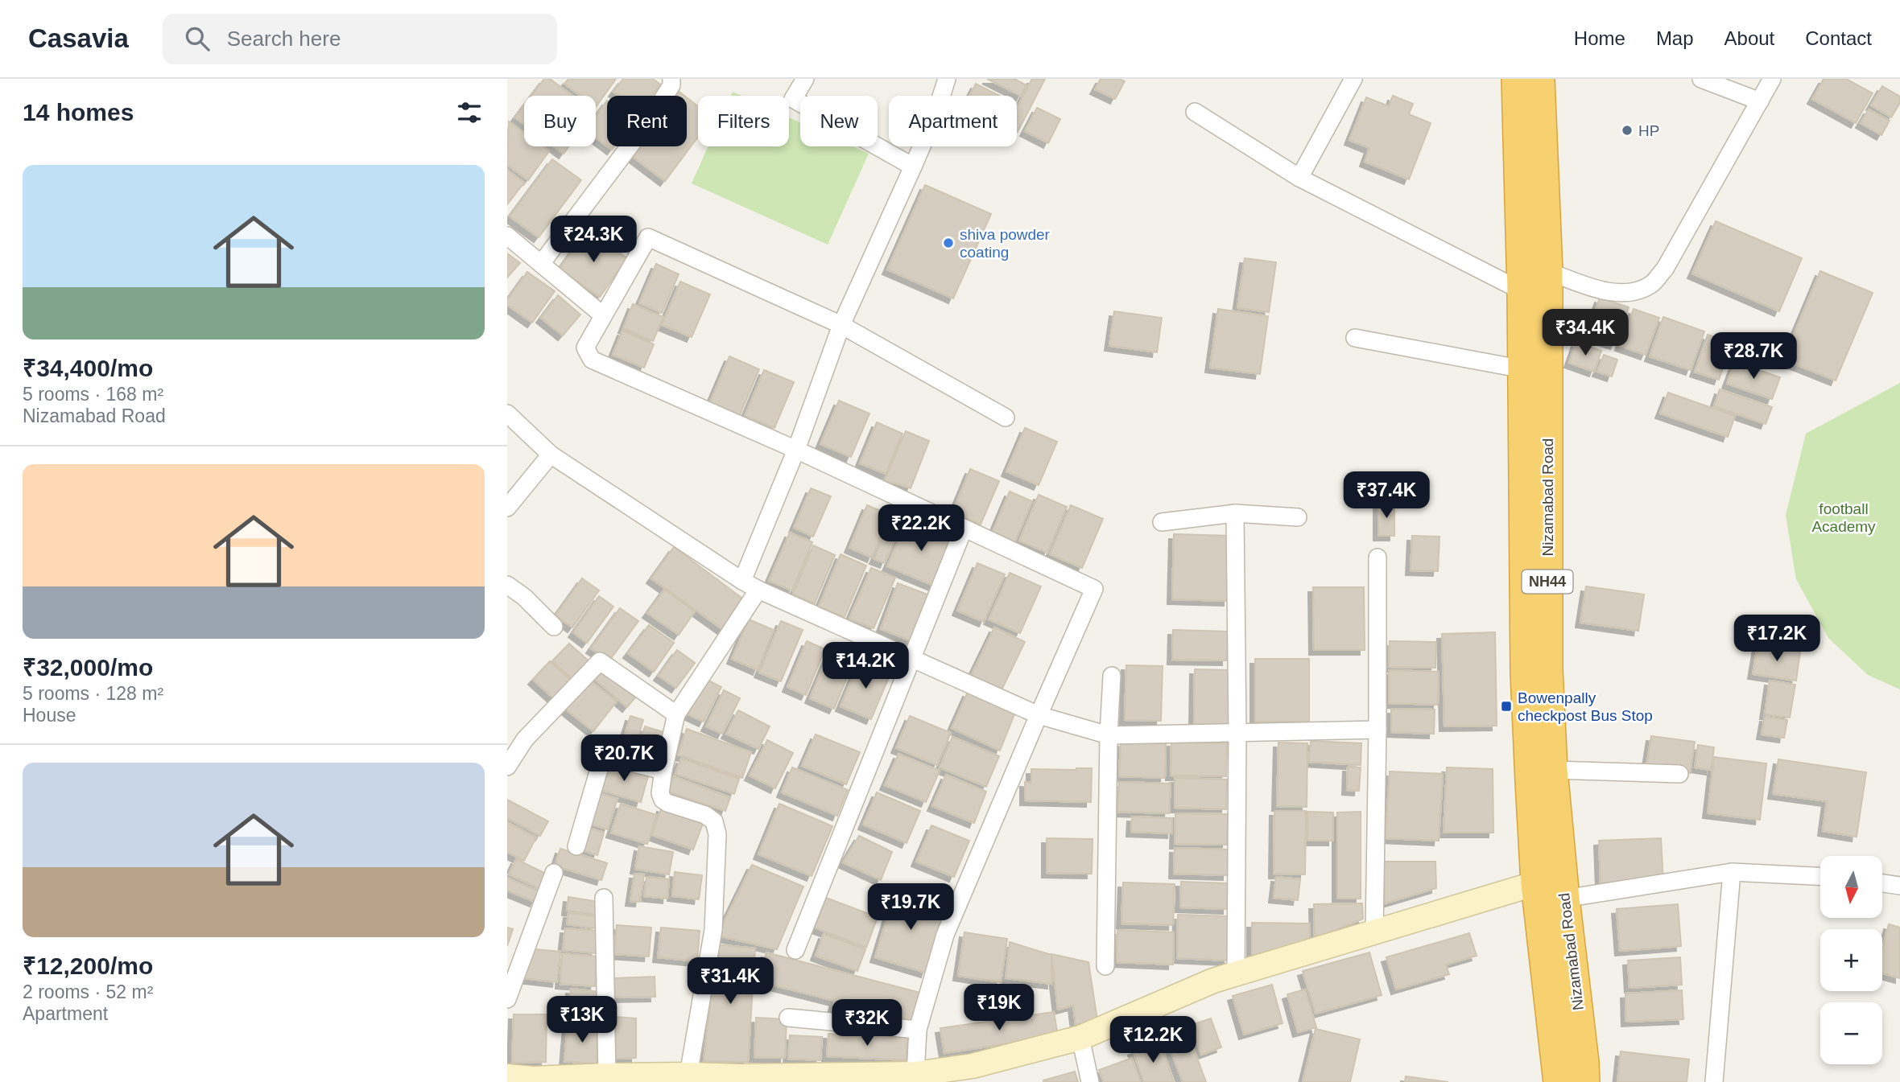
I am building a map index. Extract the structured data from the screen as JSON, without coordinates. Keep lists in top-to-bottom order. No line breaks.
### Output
{"streets":{"highway":["Nizamabad Road","NH44"]},"parks":["football Academy"],"places":{"other":["HP","shiva powder coating"],"transit":["Bowenpally checkpost Bus Stop"]},"north":"bottom","page":{"header":"Casavia","search":"Search here","nav":["Home","Map","About","Contact"],"heading":"14 homes","chip":["Buy","Rent","Filters","New","Apartment"],"list":[{"name":"₹34,400/mo","note":"5 rooms · 168 m² · Nizamabad Road"},{"name":"₹32,000/mo","note":"5 rooms · 128 m² · House"},{"name":"₹12,200/mo","note":"2 rooms · 52 m² · Apartment"}],"price":["₹24.3K","₹34.4K","₹28.7K","₹37.4K","₹22.2K","₹17.2K","₹14.2K","₹20.7K","₹19.7K","₹31.4K","₹19K","₹13K","₹32K","₹12.2K"],"map_buttons":["+","−"]}}
